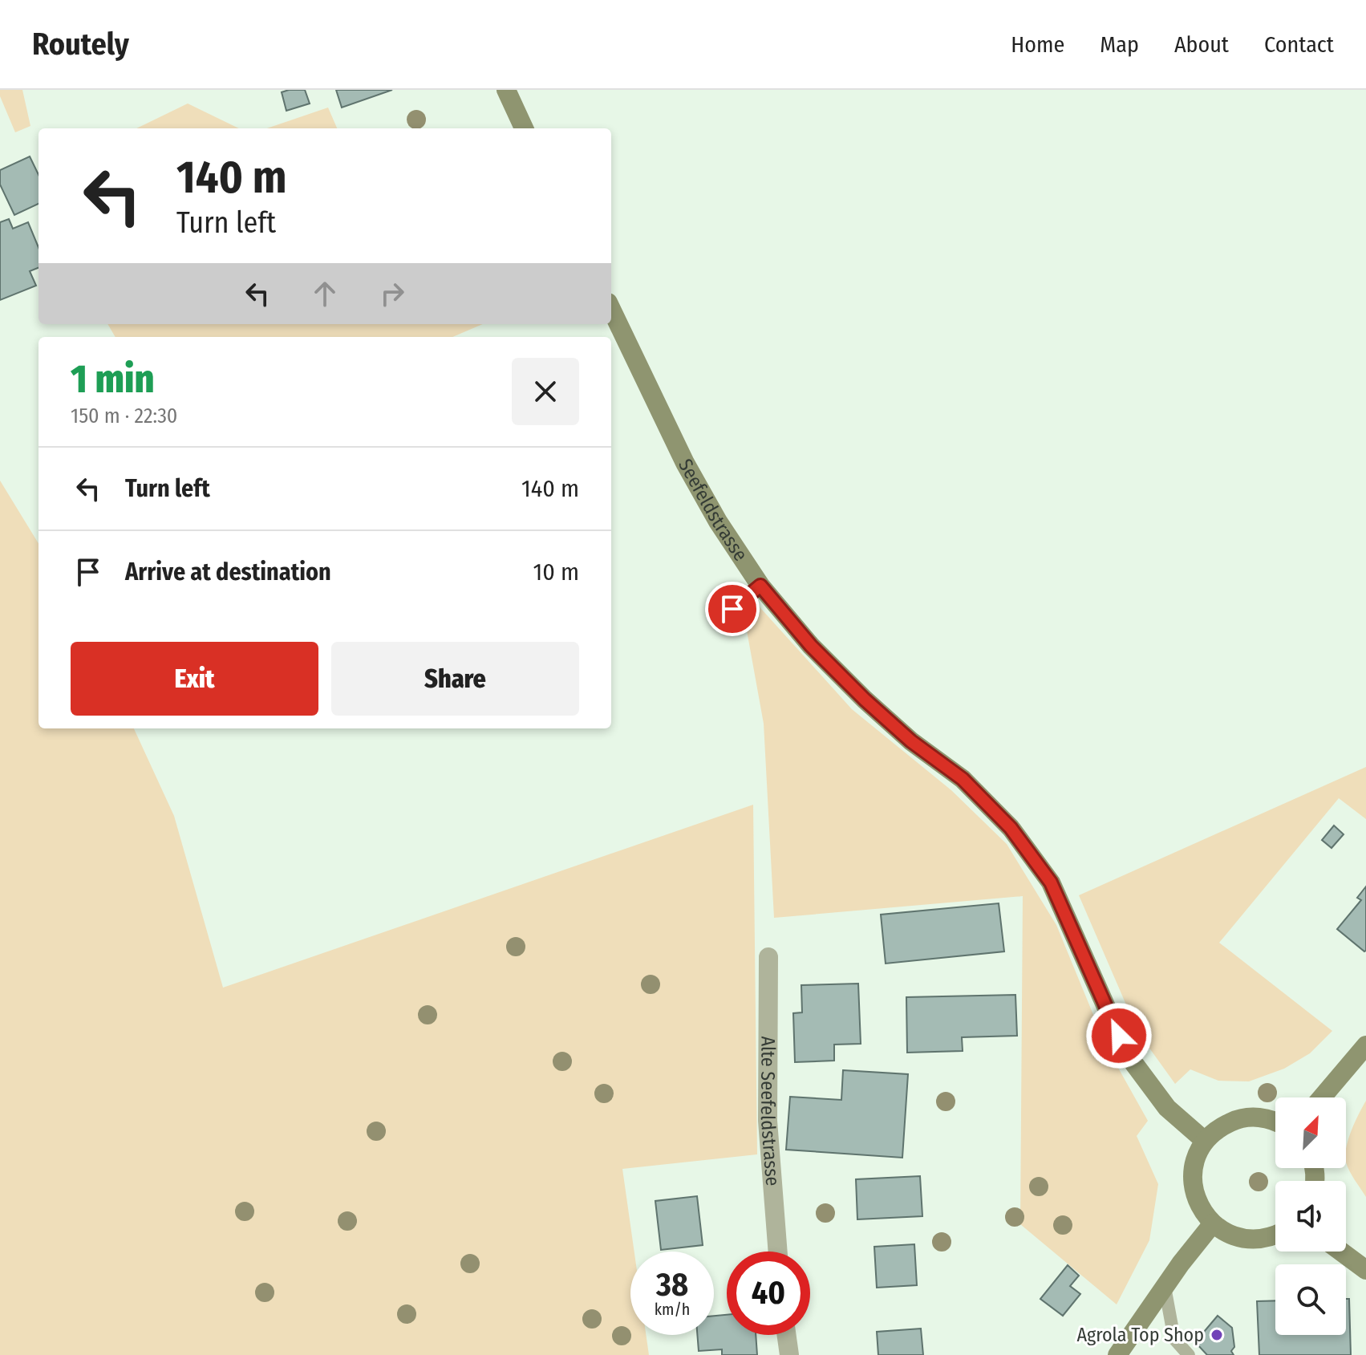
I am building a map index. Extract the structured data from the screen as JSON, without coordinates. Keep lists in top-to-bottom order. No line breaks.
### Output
{"streets":{"street":["Seefeldstrasse","Alte Seefeldstrasse"]},"places":["Agrola Top Shop"],"north":"top right","page":{"header":"Routely","nav":["Home","Map","About","Contact"],"turn":["140 m","Turn left"],"heading":["1 min","150 m · 22:30"],"list":[{"name":"Turn left","value":"140 m"},{"name":"Arrive at destination","value":"10 m"}],"buttons":["Exit","Share"],"speed":"38 km/h","limit":"40"}}
